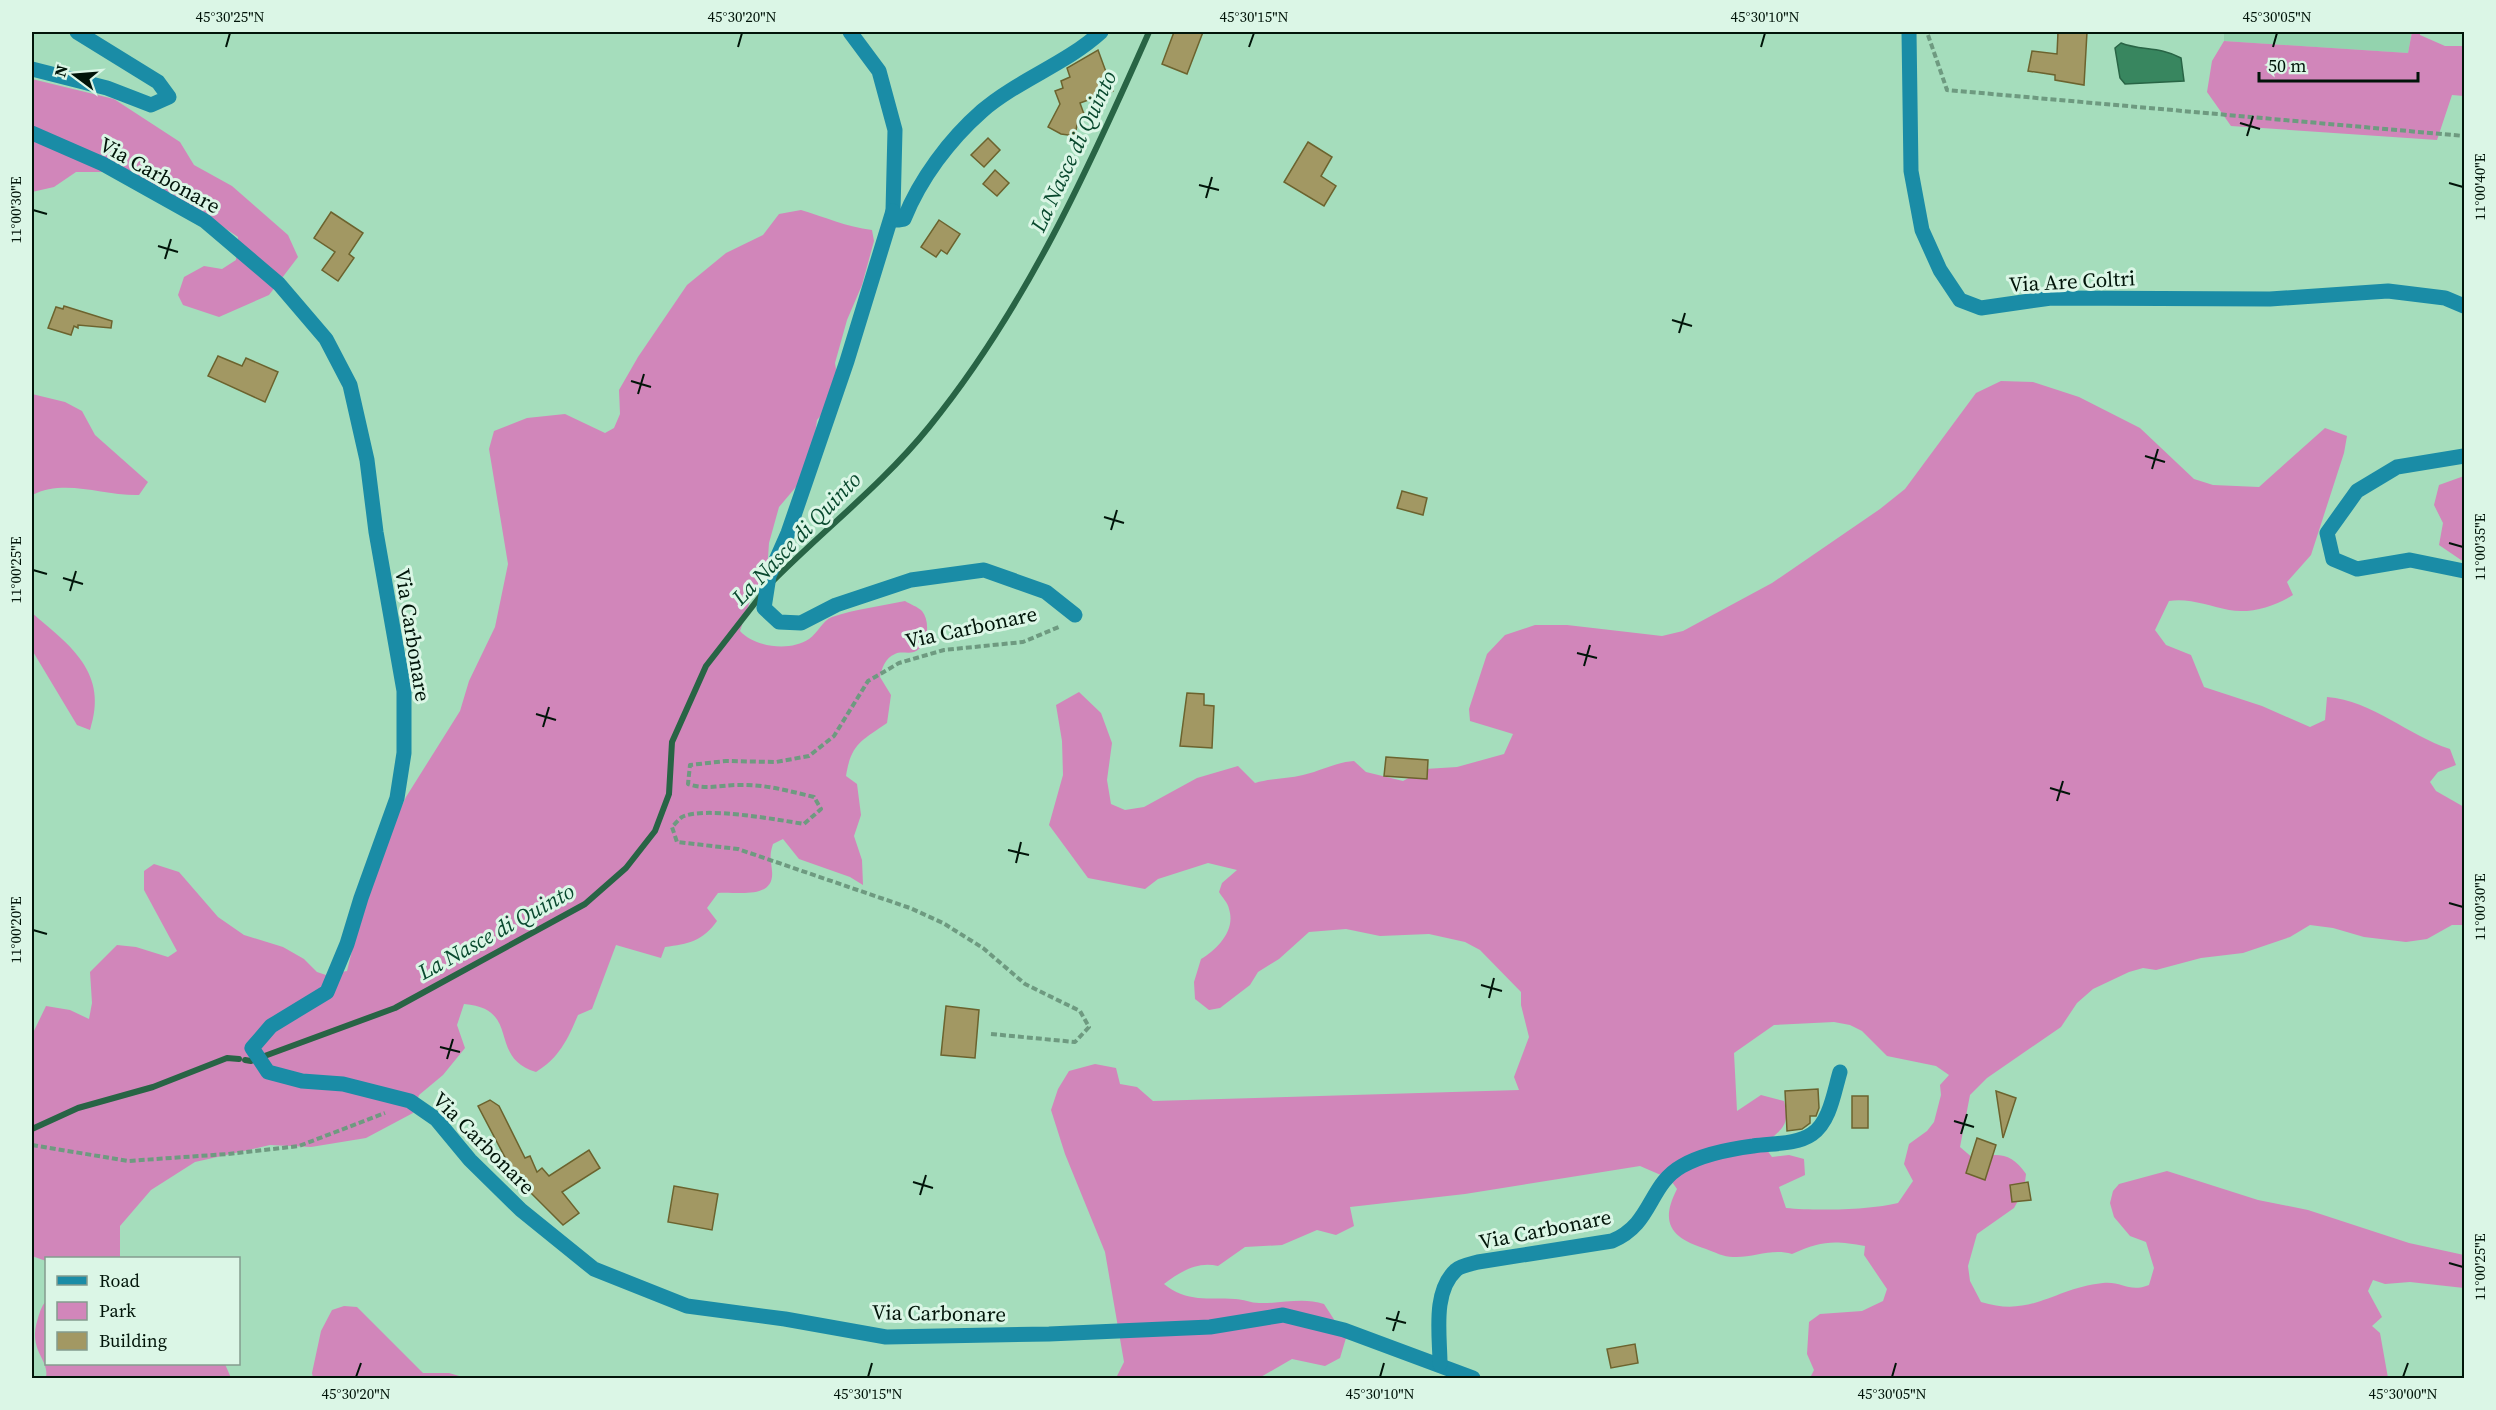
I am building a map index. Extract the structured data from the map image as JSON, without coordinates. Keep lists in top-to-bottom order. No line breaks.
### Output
{"streets":{"street":["Via Carbonare","Via Are Coltri"]},"water":["La Nasce di Quinto"],"legend":["Road","Park","Building"],"scale_bar":"50 m","north":"left","coordinates":["45°30'25\"N","45°30'20\"N","45°30'15\"N","45°30'10\"N","45°30'05\"N","11°00'40\"E","11°00'30\"E","11°00'35\"E","11°00'25\"E","11°00'20\"E","45°30'00\"N"]}
